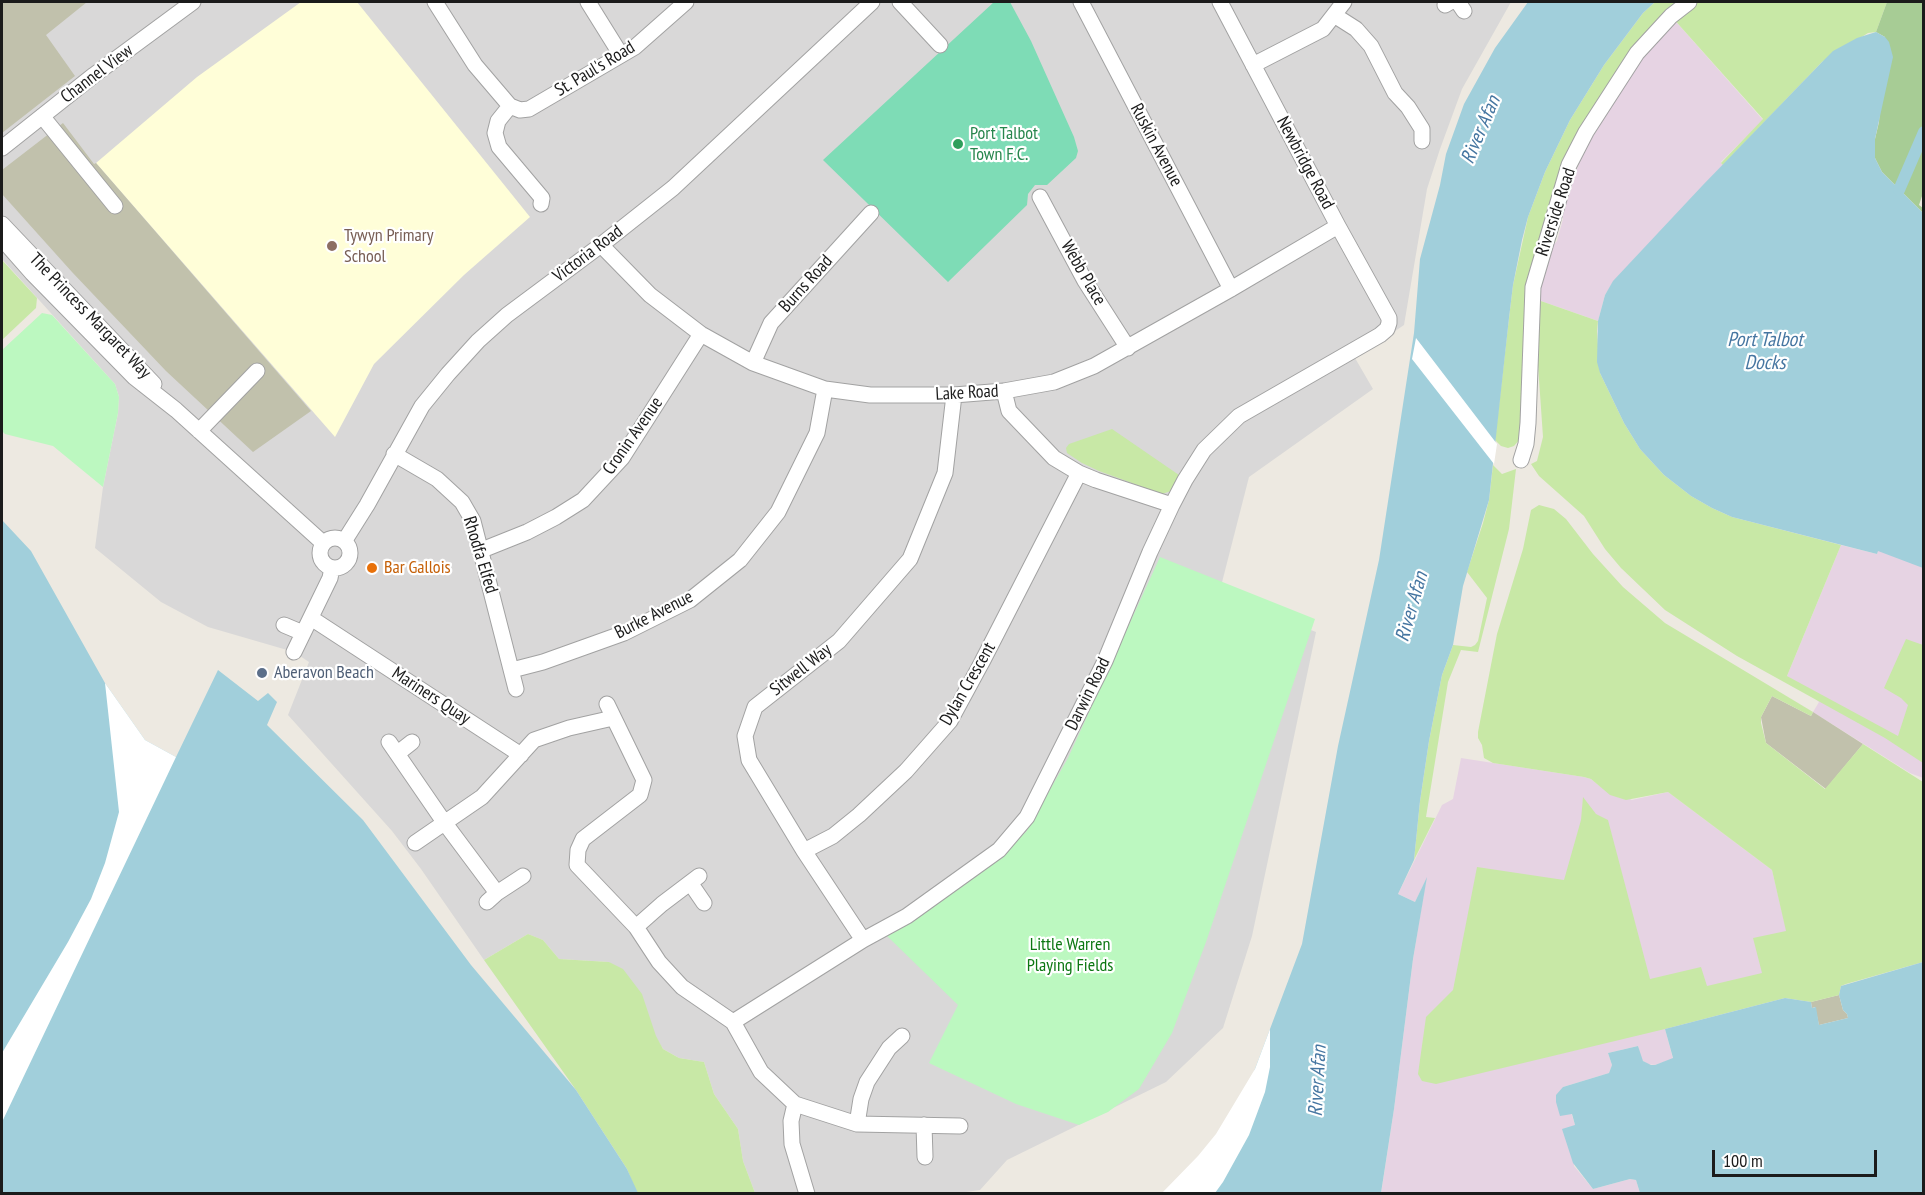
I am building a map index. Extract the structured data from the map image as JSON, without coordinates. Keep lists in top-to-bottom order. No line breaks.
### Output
{"streets":{"street":["St. Paul's Road","Channel View","Ruskin Avenue","Newbridge Road","Riverside Road","Victoria Road","Webb Place","Burns Road","The Princess Margaret Way","Lake Road","Cronin Avenue","Rhodfa Elfed","Burke Avenue","Sitwell Way","Dylan Crescent","Darwin Road","Mariners Quay"]},"crossings":[["Ruskin Avenue","Lake Road"],["Newbridge Road","Lake Road"],["Newbridge Road","Darwin Road"],["Victoria Road","The Princess Margaret Way"],["Victoria Road","Lake Road"],["Victoria Road","Rhodfa Elfed"],["Victoria Road","Mariners Quay"],["Webb Place","Lake Road"],["Burns Road","Lake Road"],["Lake Road","Cronin Avenue"],["Lake Road","Burke Avenue"],["Lake Road","Sitwell Way"],["Cronin Avenue","Rhodfa Elfed"],["Rhodfa Elfed","Burke Avenue"],["Sitwell Way","Dylan Crescent"],["Sitwell Way","Darwin Road"]],"water":["River Afan","Port Talbot Docks"],"parks":["Little Warren Playing Fields"],"places":["Port Talbot Town F.C.","Tywyn Primary School","Bar Gallois","Aberavon Beach"],"scale_bar":"100 m"}
